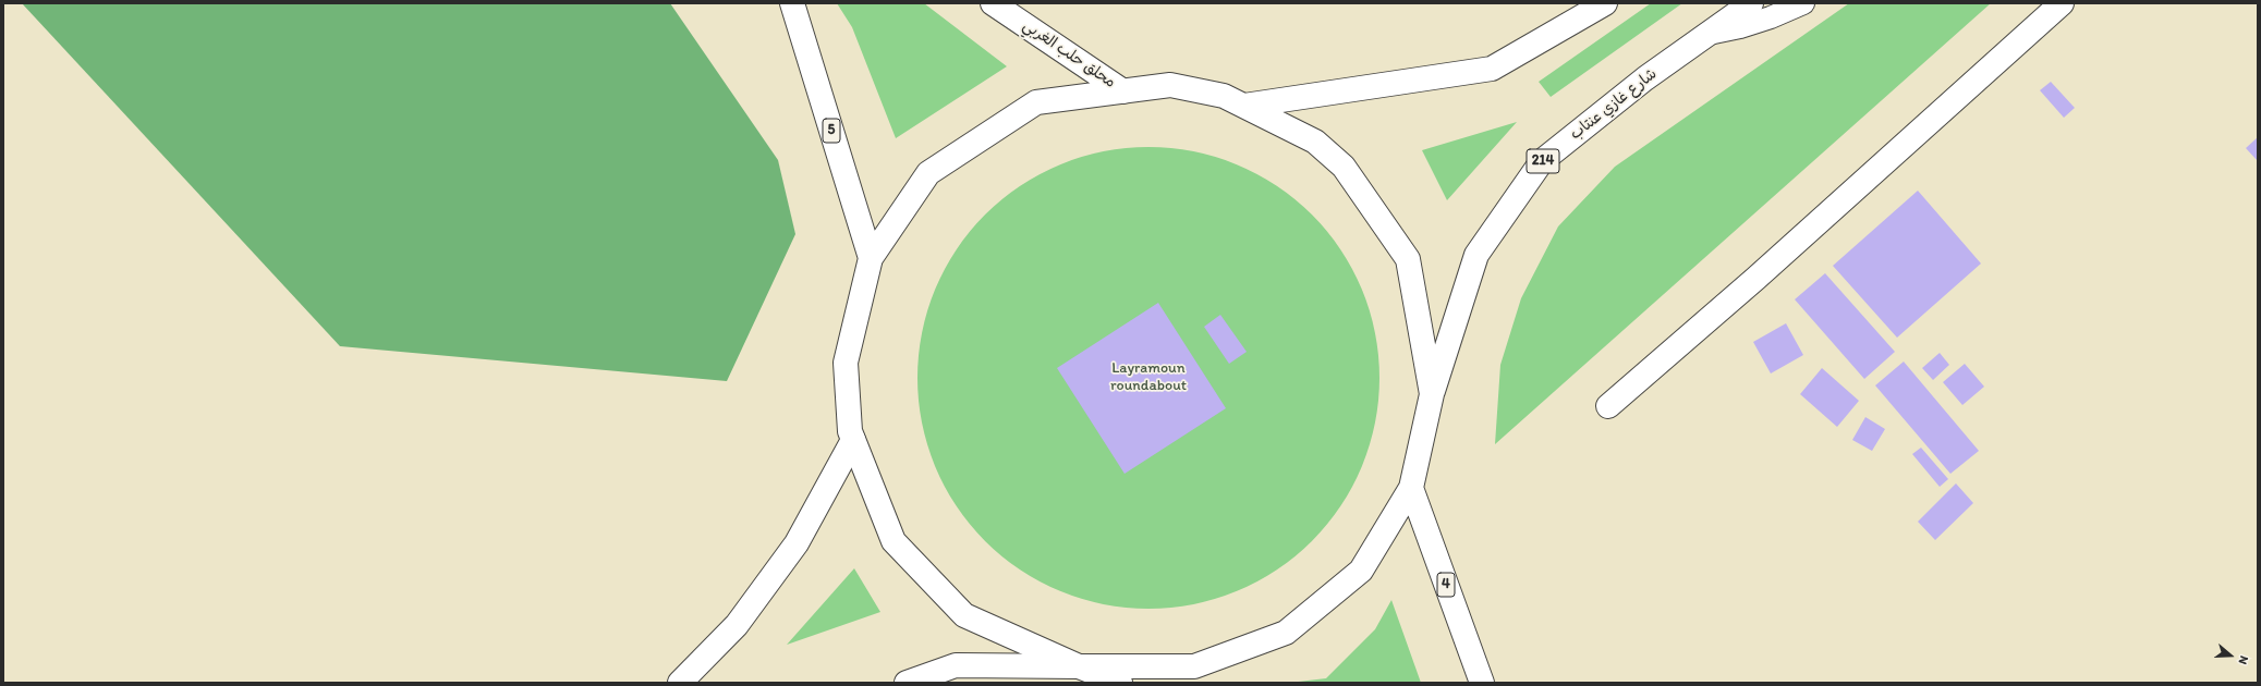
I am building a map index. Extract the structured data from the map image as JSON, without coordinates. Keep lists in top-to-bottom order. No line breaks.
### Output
{"streets":{"main road":["محلق حلب الغربي","شارع غازي عنتاب","5","214","4"]},"crossings":[["شارع غازي عنتاب","4"]],"parks":["Layramoun roundabout"],"north":"right"}
